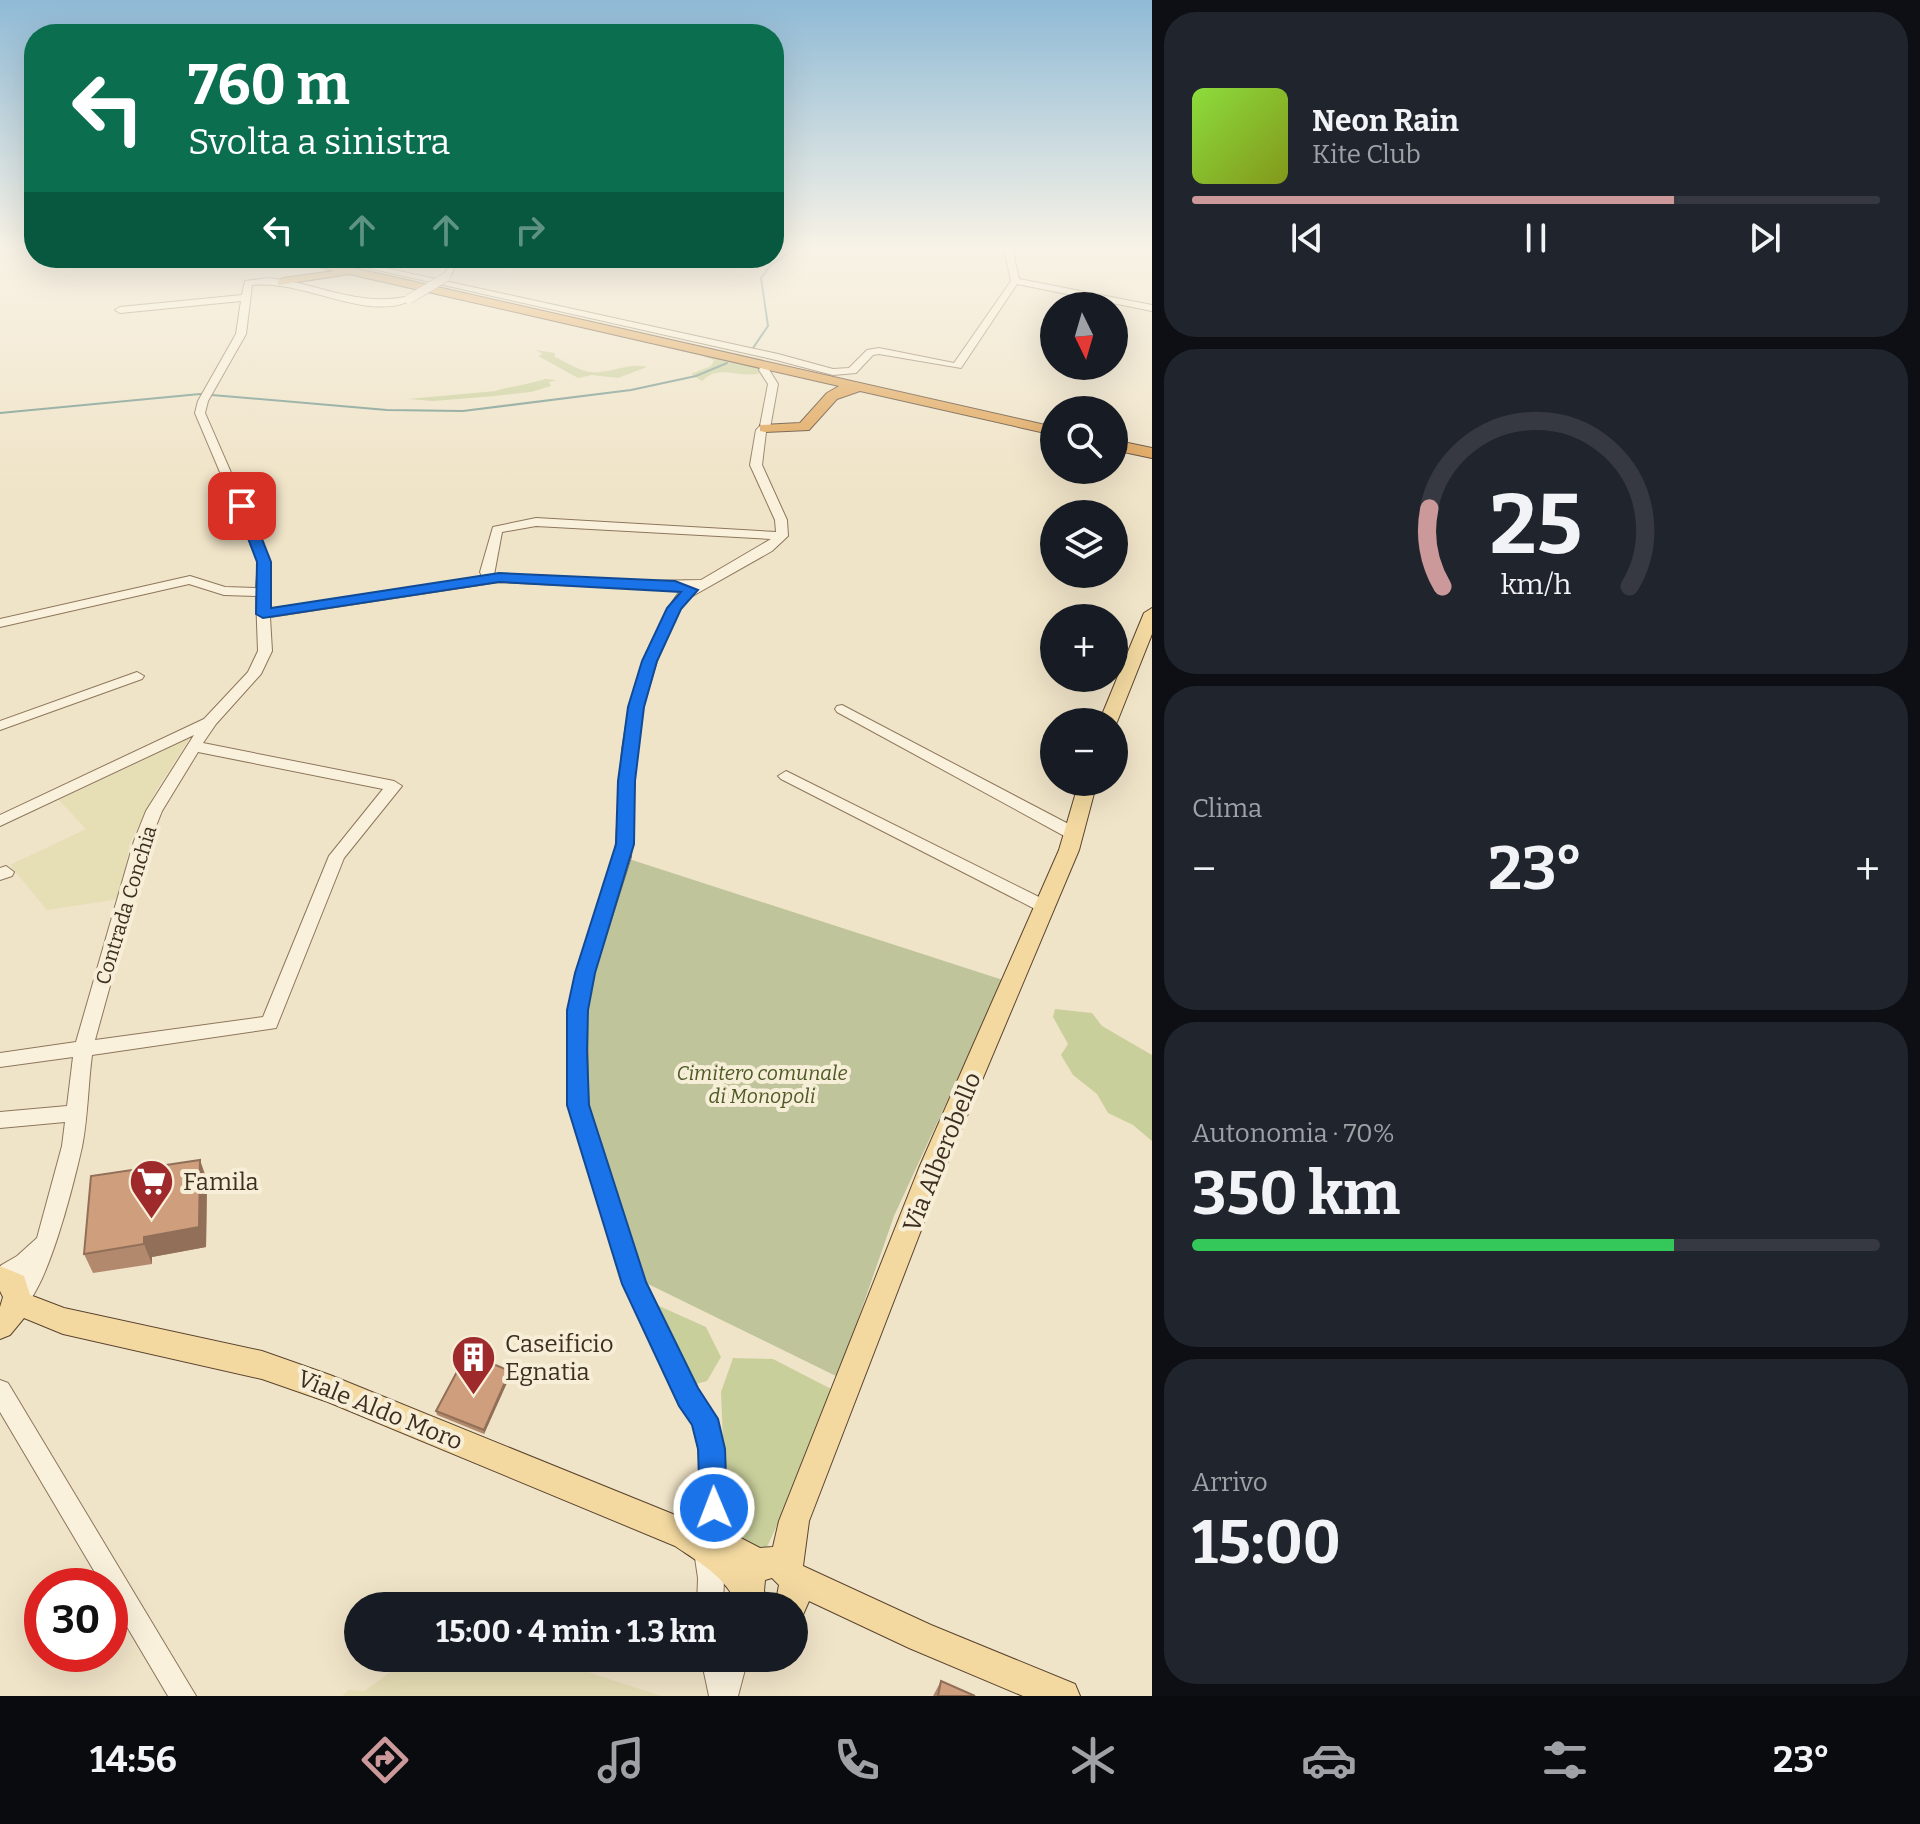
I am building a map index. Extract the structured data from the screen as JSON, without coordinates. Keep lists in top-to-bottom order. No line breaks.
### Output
{"streets":{"main road":["Via Alberobello","Viale Aldo Moro"],"street":["Contrada Conchia"]},"crossings":[["Contrada Conchia","Viale Aldo Moro"],["Via Alberobello","Viale Aldo Moro"]],"parks":["Cimitero comunale di Monopoli"],"places":{"supermarket":["Famila"],"building":["Caseificio Egnatia"]},"north":"bottom","page":{"turn":["760 m","Svolta a sinistra"],"song":["Neon Rain","Kite Club"],"map_buttons":["+","−"],"tile":["Clima",["Autonomia · 70%","350 km"],["Arrivo","15:00"]],"heat":["−","23°","+"],"limit":"30","trip":"15:00 · 4 min · 1.3 km","tabs":["14:56","23°"],"gauge":["25","km/h"]}}
